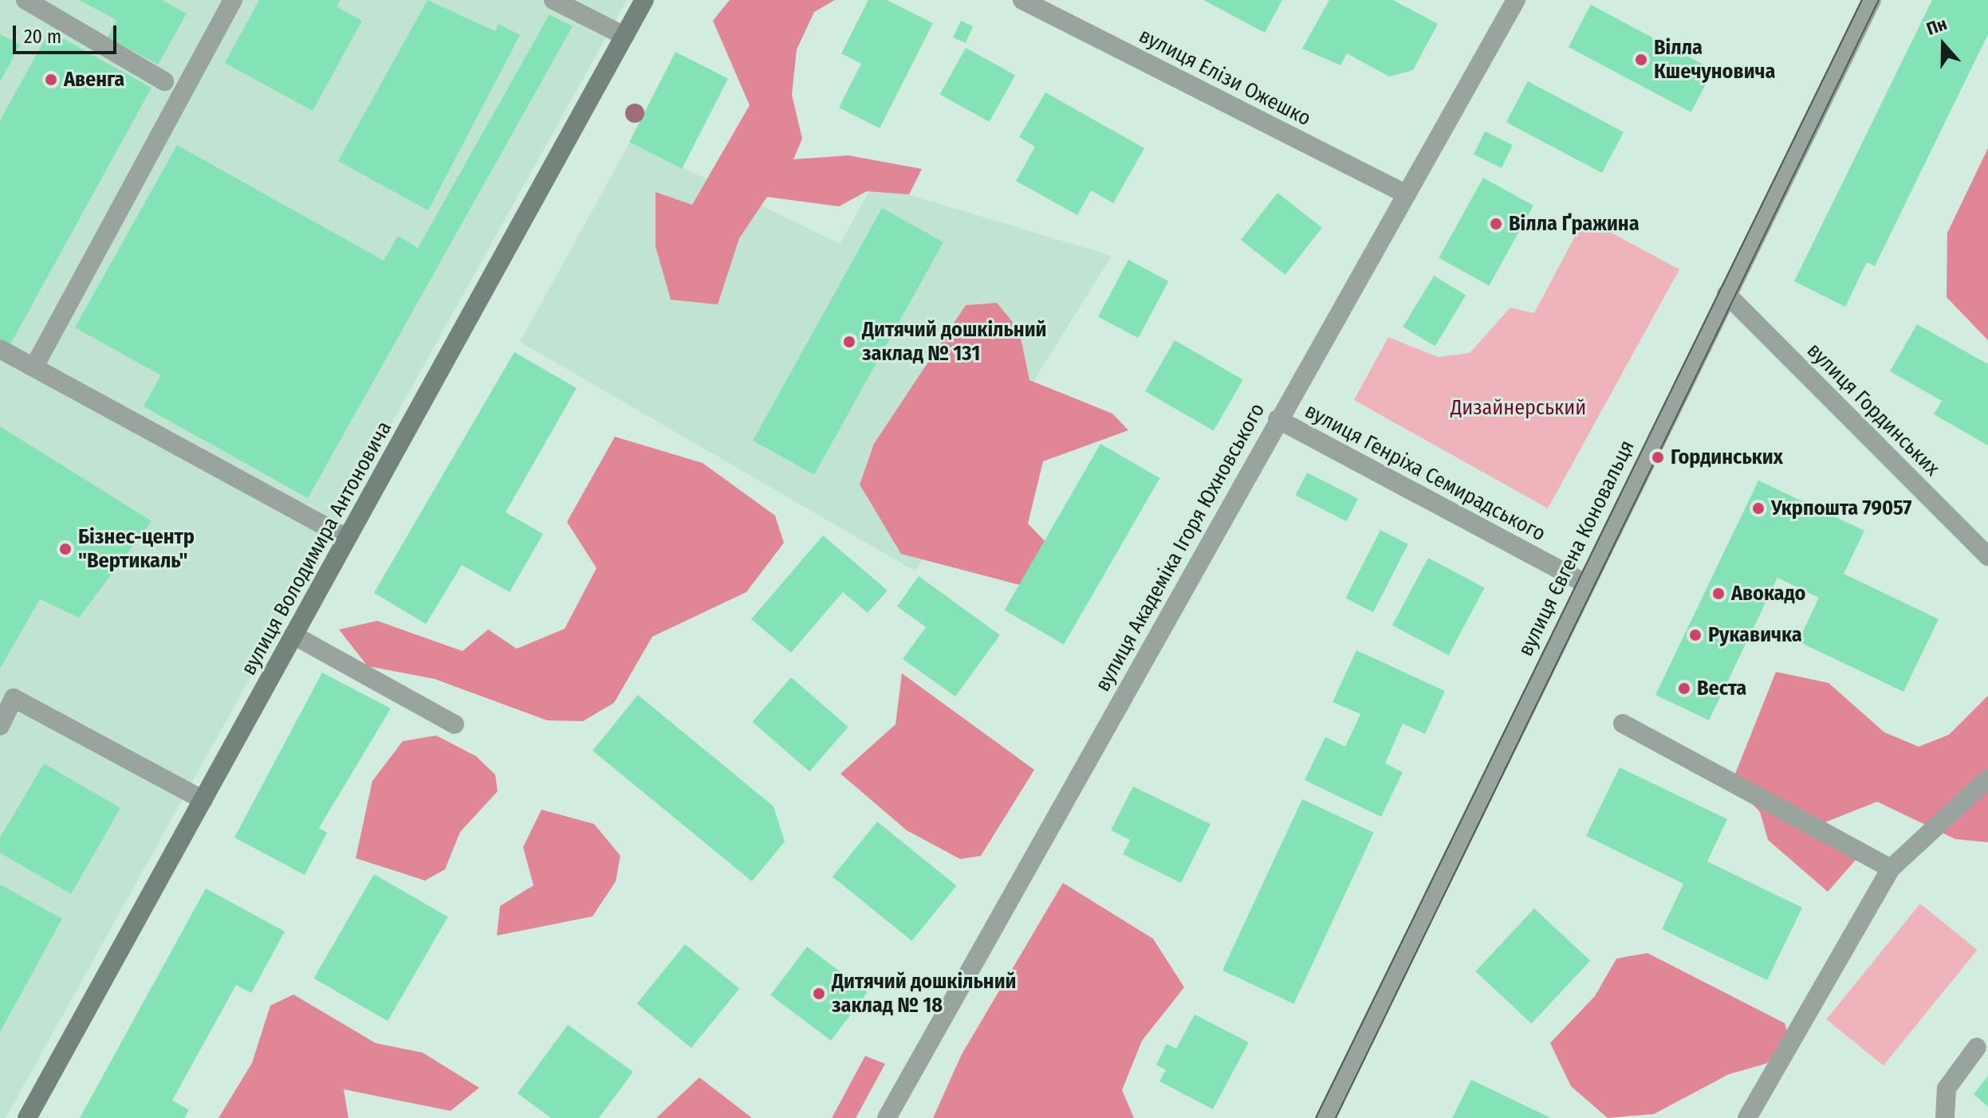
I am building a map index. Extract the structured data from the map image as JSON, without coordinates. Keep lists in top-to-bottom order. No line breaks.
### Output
{"streets":{"main road":["вулиця Володимира Антоновича"],"street":["вулиця Елізи Ожешко","вулиця Гординських","вулиця Генріха Семирадського","вулиця Академіка Ігоря Юхновського","вулиця Євгена Коновальця"]},"crossings":[["вулиця Елізи Ожешко","вулиця Академіка Ігоря Юхновського"],["вулиця Гординських","вулиця Євгена Коновальця"],["вулиця Генріха Семирадського","вулиця Академіка Ігоря Юхновського"],["вулиця Генріха Семирадського","вулиця Євгена Коновальця"]],"parks":["Дизайнерський"],"places":["Вілла Кшечуновича","Авенга","Вілла Ґражина","Дитячий дошкільний заклад № 131","Гординських","Укрпошта 79057","Бізнес-центр \"Вертикаль\"","Авокадо","Рукавичка","Веста","Дитячий дошкільний заклад № 18"],"scale_bar":"20 m","north":"top"}
